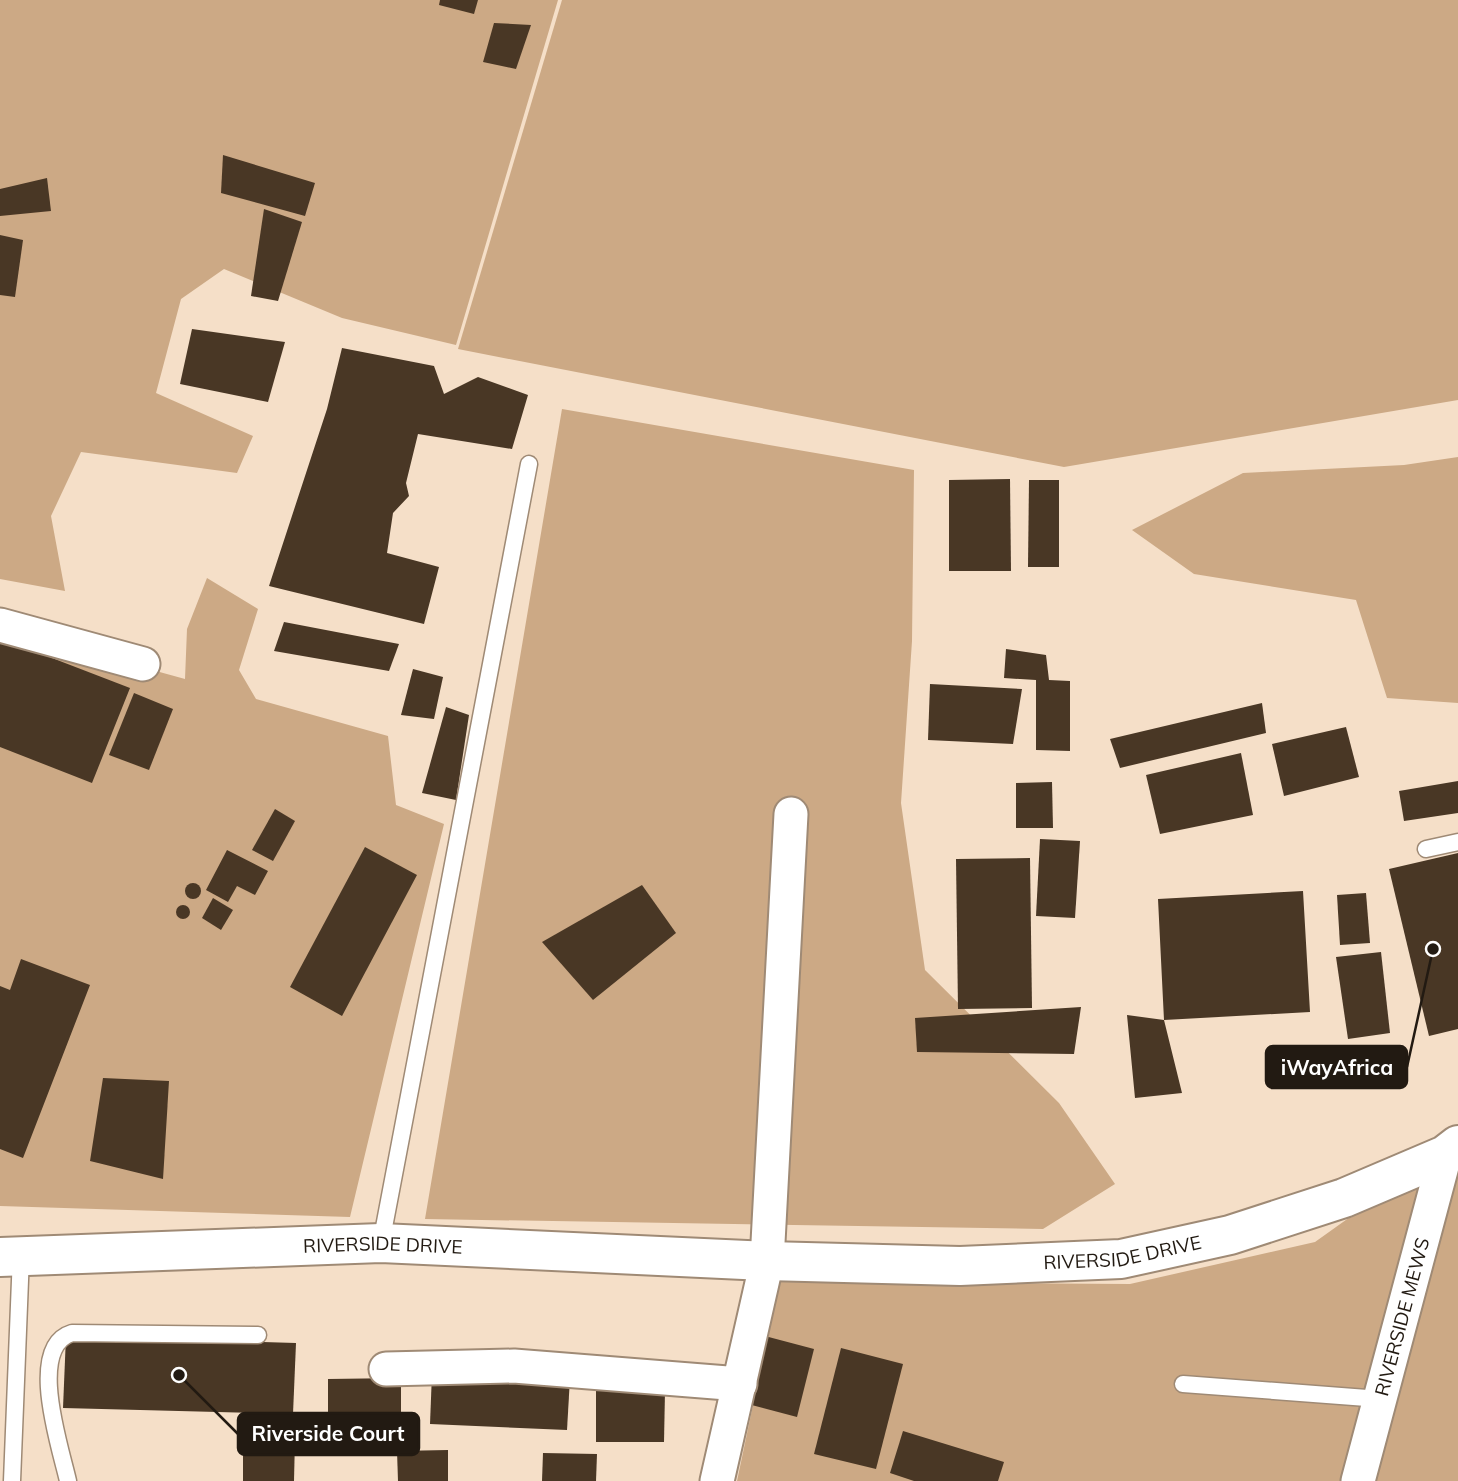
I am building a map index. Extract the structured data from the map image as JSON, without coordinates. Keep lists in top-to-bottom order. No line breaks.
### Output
{"streets":{"street":["RIVERSIDE DRIVE","RIVERSIDE MEWS"]},"crossings":[["RIVERSIDE DRIVE","RIVERSIDE MEWS"]],"places":["iWayAfrica","Riverside Court"]}
